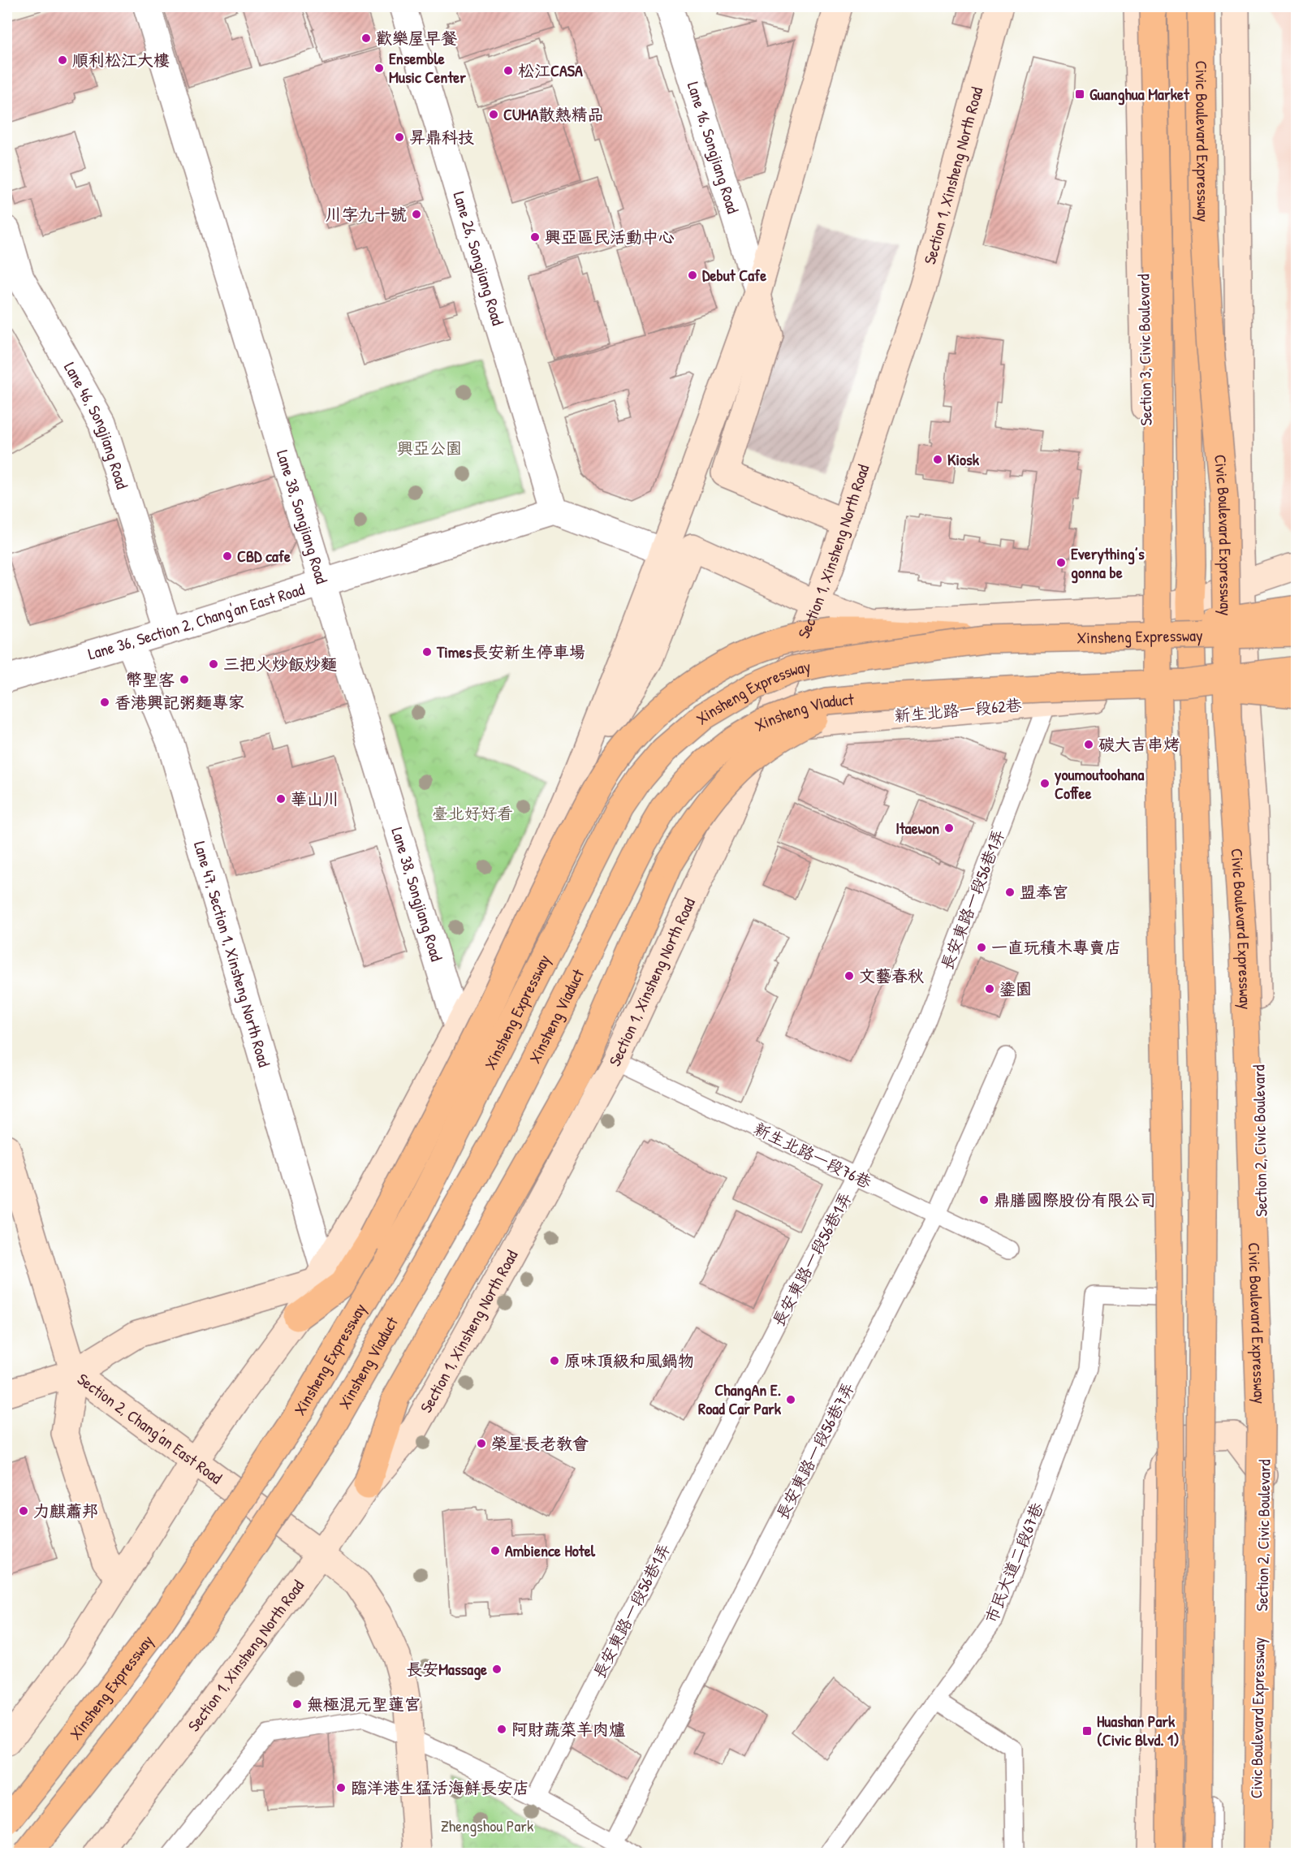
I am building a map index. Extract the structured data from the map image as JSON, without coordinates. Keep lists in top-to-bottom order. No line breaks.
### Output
{"streets":{"highway":["Civic Boulevard Expressway","Xinsheng Expressway"],"street":["Lane 16, Songjiang Road","Section 1, Xinsheng North Road","Lane 26, Songjiang Road","Section 3, Civic Boulevard","Lane 46, Songjiang Road","Lane 38, Songjiang Road","Lane 36, Section 2, Chang'an East Road","新生北路一段62巷","Lane 47, Section 1, Xinsheng North Road","Section 2, Civic Boulevard","Section 2, Chang'an East Road"],"lane":["長安東路一段56巷1弄","新生北路一段76巷","長安東路一段56巷7弄","市民大道二段67巷"]},"crossings":[["Section 1, Xinsheng North Road","新生北路一段62巷"],["Section 1, Xinsheng North Road","新生北路一段76巷"],["Section 1, Xinsheng North Road","Section 2, Chang'an East Road"],["Lane 26, Songjiang Road","Lane 36, Section 2, Chang'an East Road"],["Section 3, Civic Boulevard","新生北路一段62巷"],["Lane 46, Songjiang Road","Lane 36, Section 2, Chang'an East Road"],["Lane 38, Songjiang Road","Lane 36, Section 2, Chang'an East Road"],["Lane 36, Section 2, Chang'an East Road","Lane 47, Section 1, Xinsheng North Road"],["Xinsheng Expressway","新生北路一段62巷"],["新生北路一段62巷","長安東路一段56巷1弄"],["新生北路一段62巷","Section 2, Civic Boulevard"],["長安東路一段56巷1弄","新生北路一段76巷"],["新生北路一段76巷","長安東路一段56巷7弄"]],"parks":["興亞公園","臺北好好看","Zhengshou Park"],"places":{"other":["歡樂屋早餐","順利松江大樓","Ensemble Music Center","松江CASA","CUMA散熱精品","昇鼎科技","川字九十號","興亞區民活動中心","Debut Cafe","Kiosk","CBD cafe","Everything’s gonna be","Times長安新生停車場","三把火炒飯炒麵","幣聖客","香港興記粥麵專家","碳大吉串烤","youmoutoohana Coffee","華山川","Itaewon","盟奉宮","一直玩積木專賣店","文藝春秋","鍌園","鼎膳國際股份有限公司","原味頂級和風鍋物","ChangAn E. Road Car Park","榮星長老教會","力麒蕭邦","Ambience Hotel","長安Massage","無極混元聖蓮宮","阿財蔬菜羊肉爐","臨洋港生猛活海鮮長安店"],"transit":["Guanghua Market","Huashan Park (Civic Blvd. 1)"]}}
